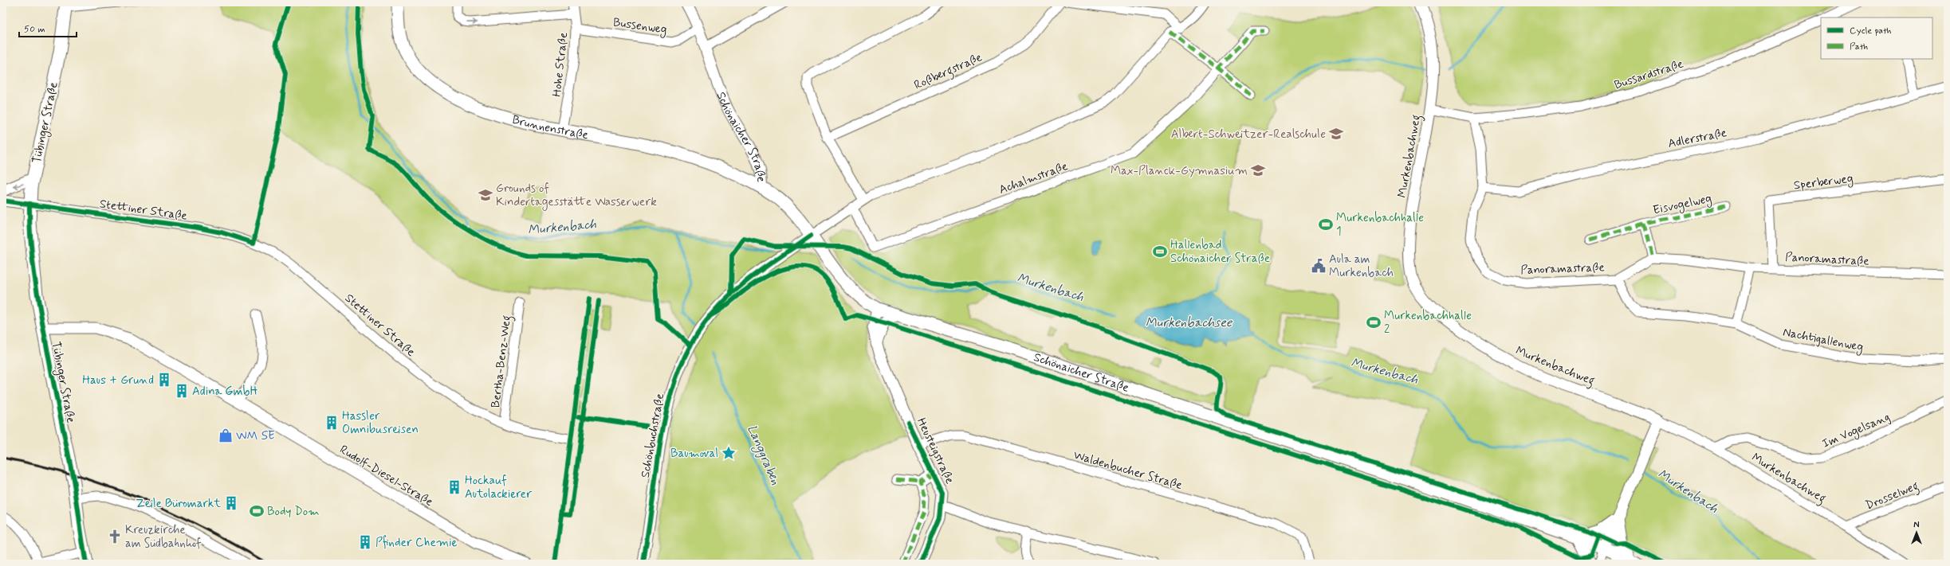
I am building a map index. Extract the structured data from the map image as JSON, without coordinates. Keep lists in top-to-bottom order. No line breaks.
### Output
{"streets":{"main road":["Tübinger Straße","Brunnenstraße","Schönaicher Straße"],"street":["Bussenweg","Hohe Straße","Roßbergstraße","Bussardstraße","Adlerstraße","Murkenbachweg","Achalmstraße","Sperberweg","Eisvogelweg","Stettiner Straße","Panoramastraße","Nachtigallenweg","Bertha-Benz-Weg","Im Vogelsang","Schönbuchstraße","Heusteigstraße","Waldenbucher Straße","Rudolf-Diesel-Straße","Drosselweg"]},"crossings":[["Bussenweg","Hohe Straße"],["Bussenweg","Schönaicher Straße"],["Hohe Straße","Brunnenstraße"],["Bussardstraße","Panoramastraße"],["Tübinger Straße","Stettiner Straße"],["Tübinger Straße","Rudolf-Diesel-Straße"],["Brunnenstraße","Schönaicher Straße"],["Schönaicher Straße","Schönbuchstraße"],["Schönaicher Straße","Heusteigstraße"],["Adlerstraße","Panoramastraße"],["Murkenbachweg","Im Vogelsang"],["Murkenbachweg","Drosselweg"],["Sperberweg","Panoramastraße"],["Eisvogelweg","Panoramastraße"],["Stettiner Straße","Bertha-Benz-Weg"],["Panoramastraße","Nachtigallenweg"],["Heusteigstraße","Waldenbucher Straße"]],"water":["Murkenbach","Murkenbachsee","Langgraben"],"places":{"school or university":["Albert-Schweitzer-Realschule","Max-Planck-Gymnasium","Grounds of Kindertagesstätte Wasserwerk"],"sports":["Murkenbachhalle 1","Hallenbad Schönaicher Straße","Murkenbachhalle 2","Body Dom"],"public building":["Aula am Murkenbach"],"building":["Haus + Grund","Adina GmbH","Hassler Omnibusreisen","Hockauf Autolackierer","Zeile Büromarkt","Pfinder Chemie"],"shop":["WM SE"],"place":["Baumoval"],"church":["Kreuzkirche am Südbahnhof"]},"legend":["Cycle path","Path"],"scale_bar":"50 m","north":"top"}
